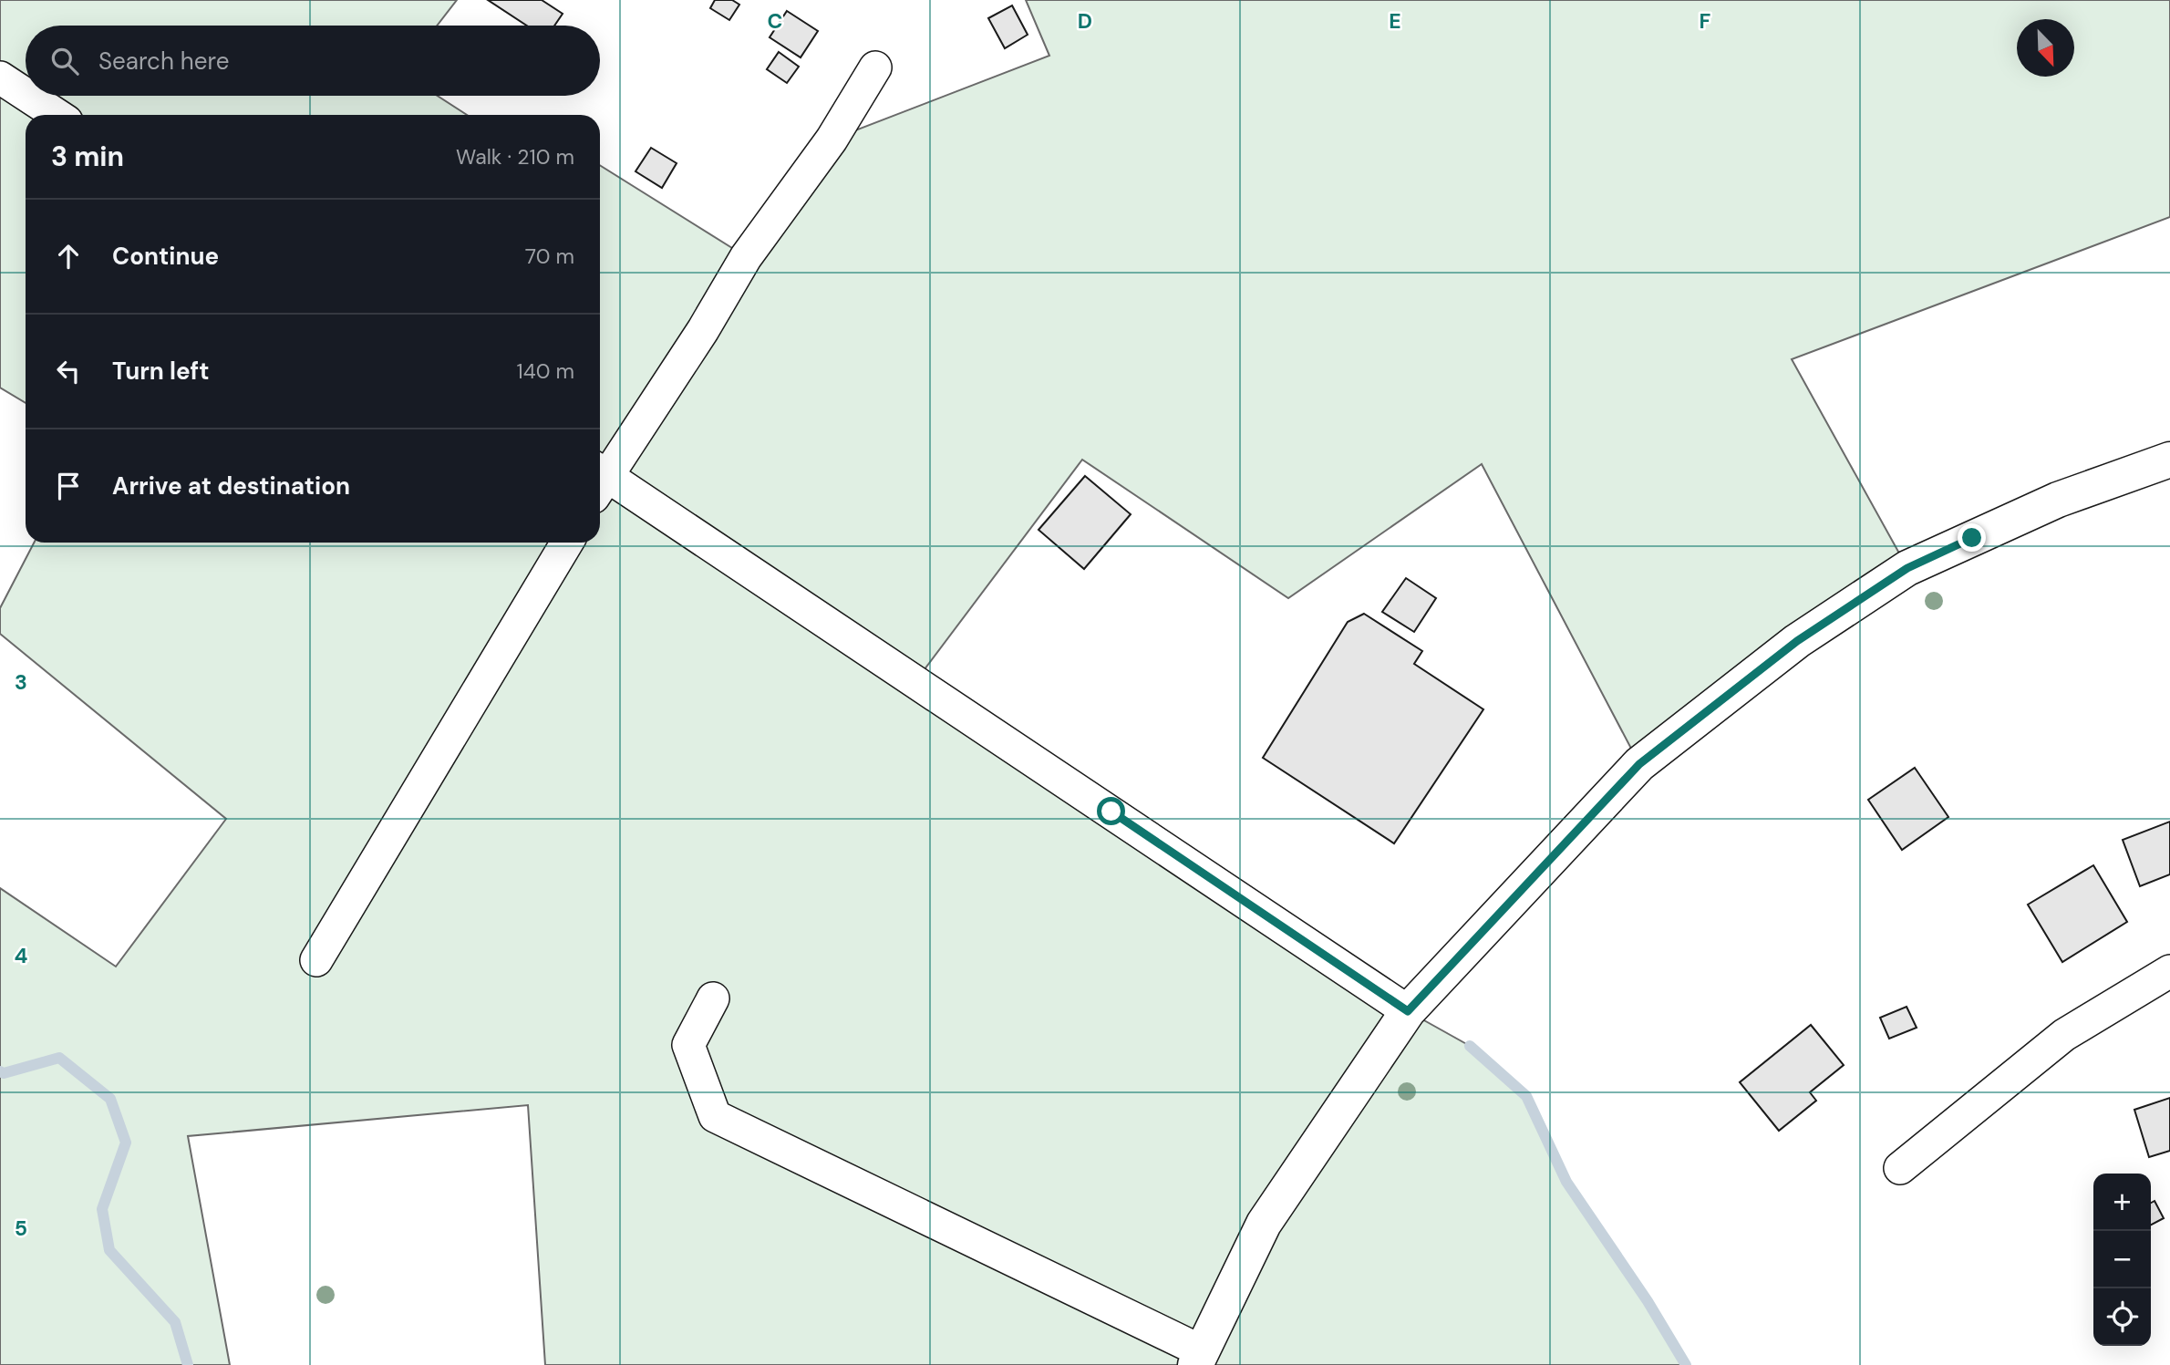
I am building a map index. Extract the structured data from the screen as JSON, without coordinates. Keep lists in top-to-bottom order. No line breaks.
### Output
{"north":"bottom right","page":{"search":"Search here","heading":["3 min","Walk · 210 m"],"list":[["Continue","70 m"],["Turn left","140 m"],"Arrive at destination"],"map_buttons":["+","−"]},"grid":{"columns":["C","D","E","F"],"rows":["3","4","5"]}}
